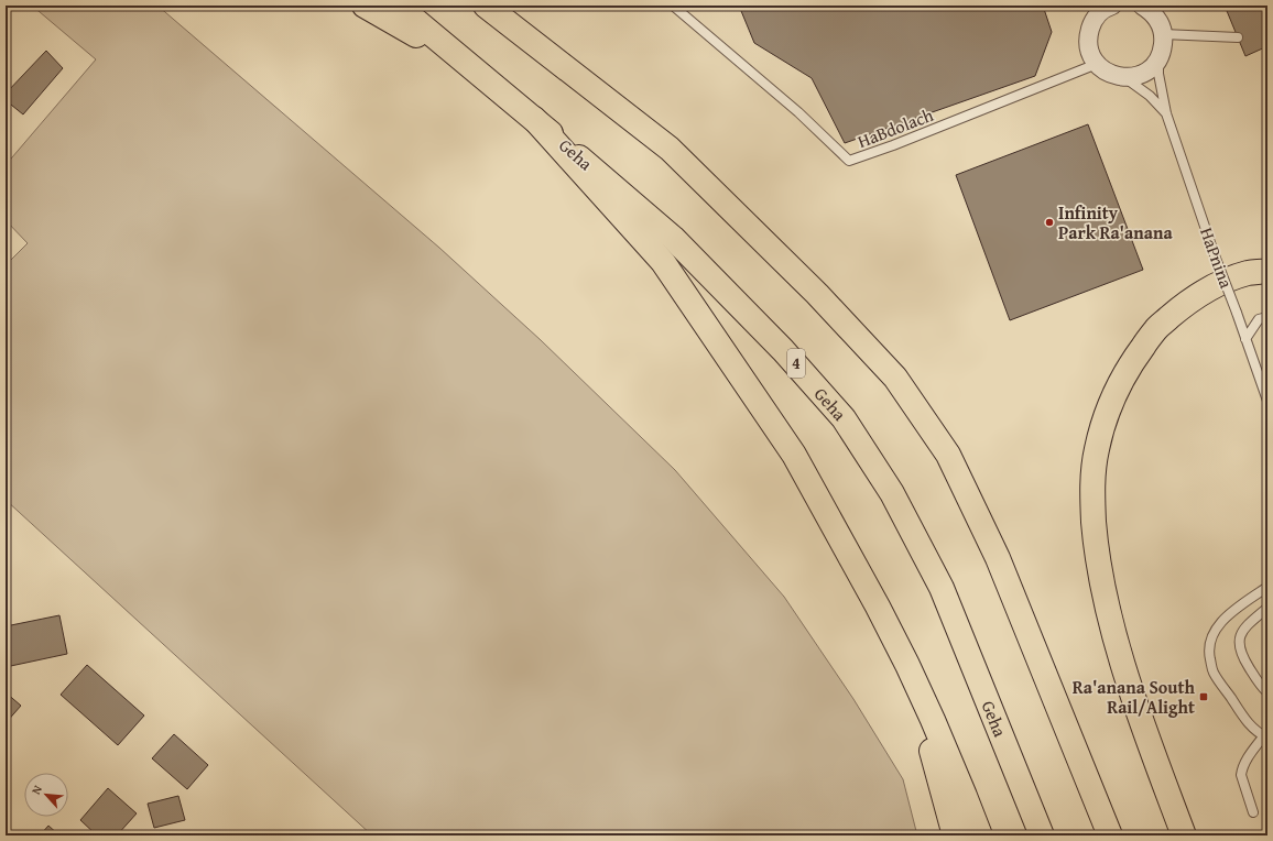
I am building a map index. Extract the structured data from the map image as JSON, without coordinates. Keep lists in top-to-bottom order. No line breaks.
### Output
{"streets":{"highway":["Geha","4"],"lane":["HaBdolach","HaPnina"]},"places":{"other":["Infinity Park Ra'anana"],"transit":["Ra'anana South Rail/Alight"]},"north":"top left"}
